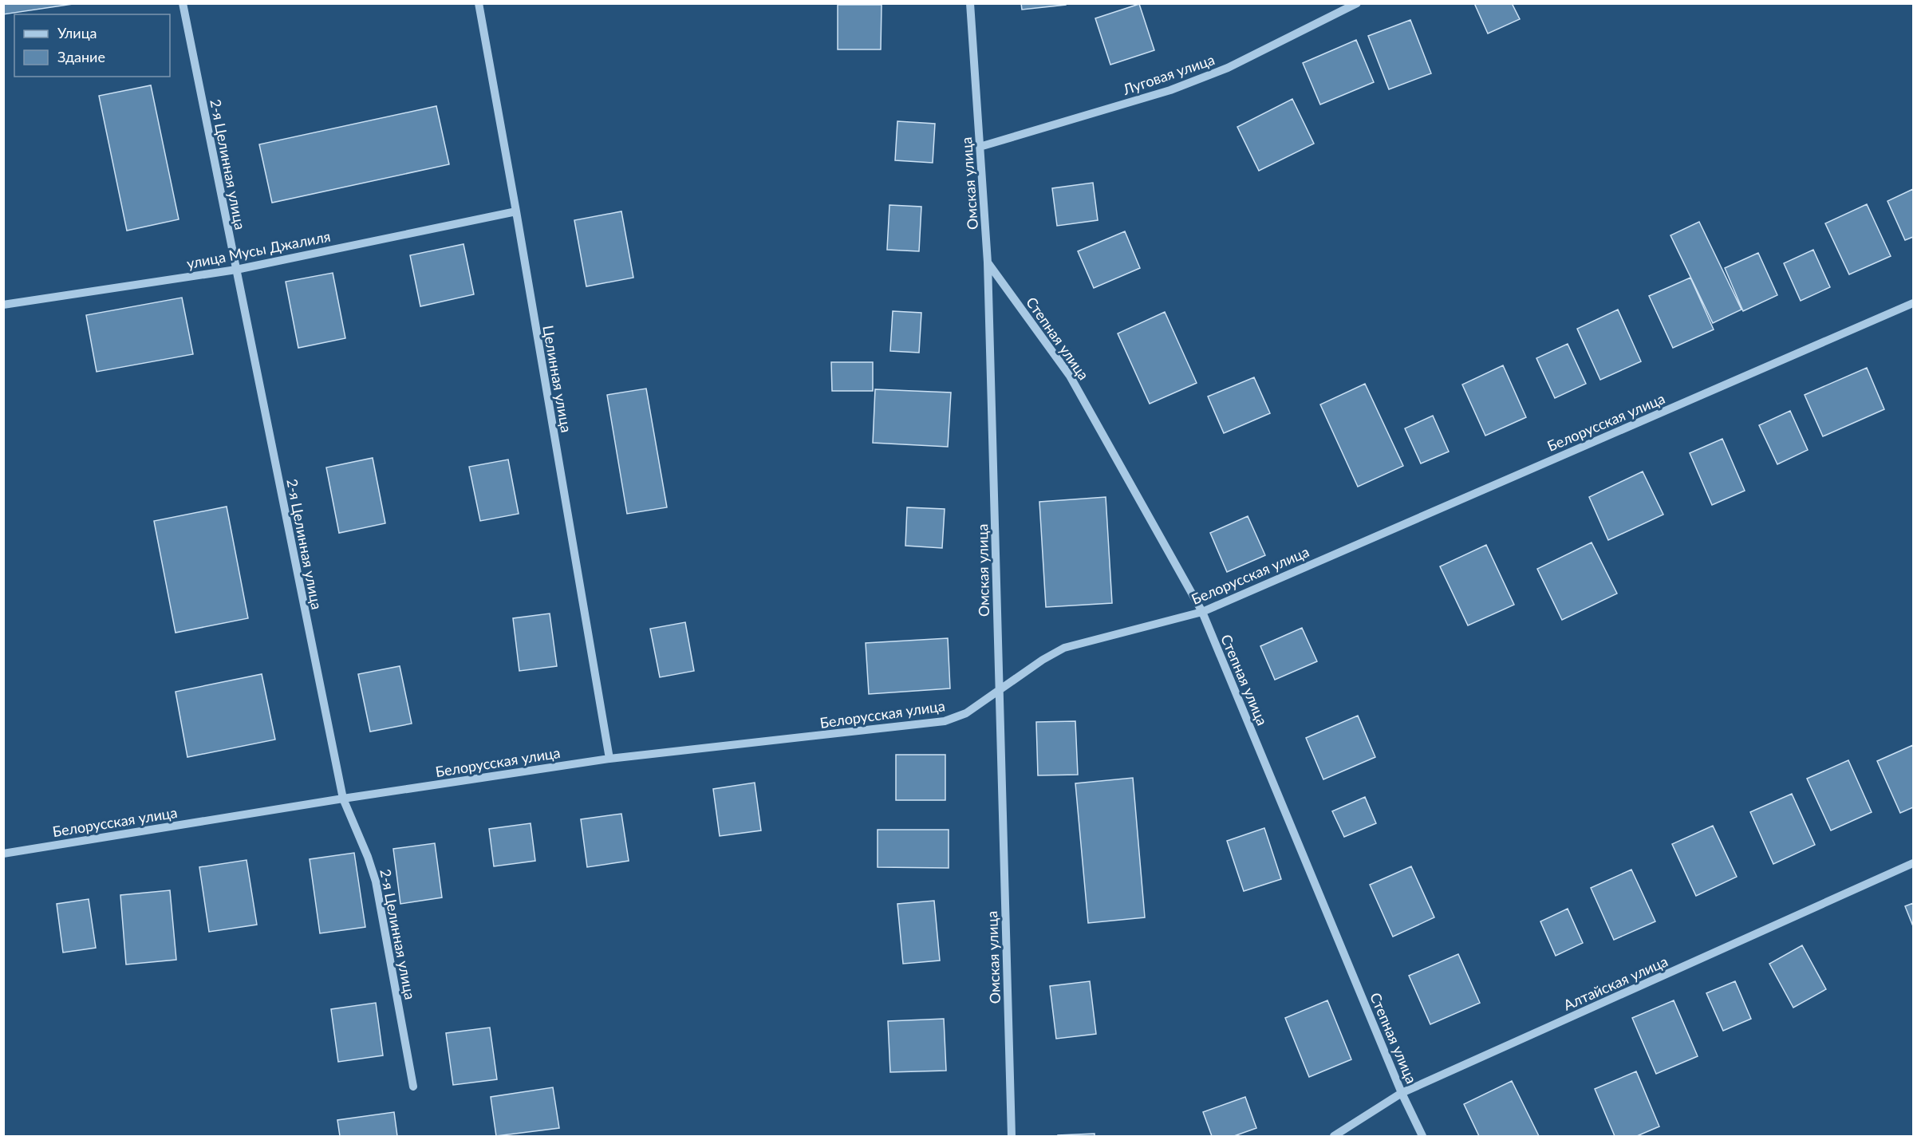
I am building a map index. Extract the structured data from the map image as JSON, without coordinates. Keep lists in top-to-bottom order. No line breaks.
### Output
{"streets":{"street":["Луговая улица","2-я Целинная улица","Омская улица","улица Мусы Джалиля","Степная улица","Целинная улица","Белорусская улица","Алтайская улица"]},"crossings":[["Луговая улица","Омская улица"],["2-я Целинная улица","улица Мусы Джалиля"],["2-я Целинная улица","Белорусская улица"],["Омская улица","Степная улица"],["Омская улица","Белорусская улица"],["улица Мусы Джалиля","Целинная улица"],["Степная улица","Белорусская улица"],["Степная улица","Алтайская улица"],["Целинная улица","Белорусская улица"]],"legend":["Улица","Здание"]}
